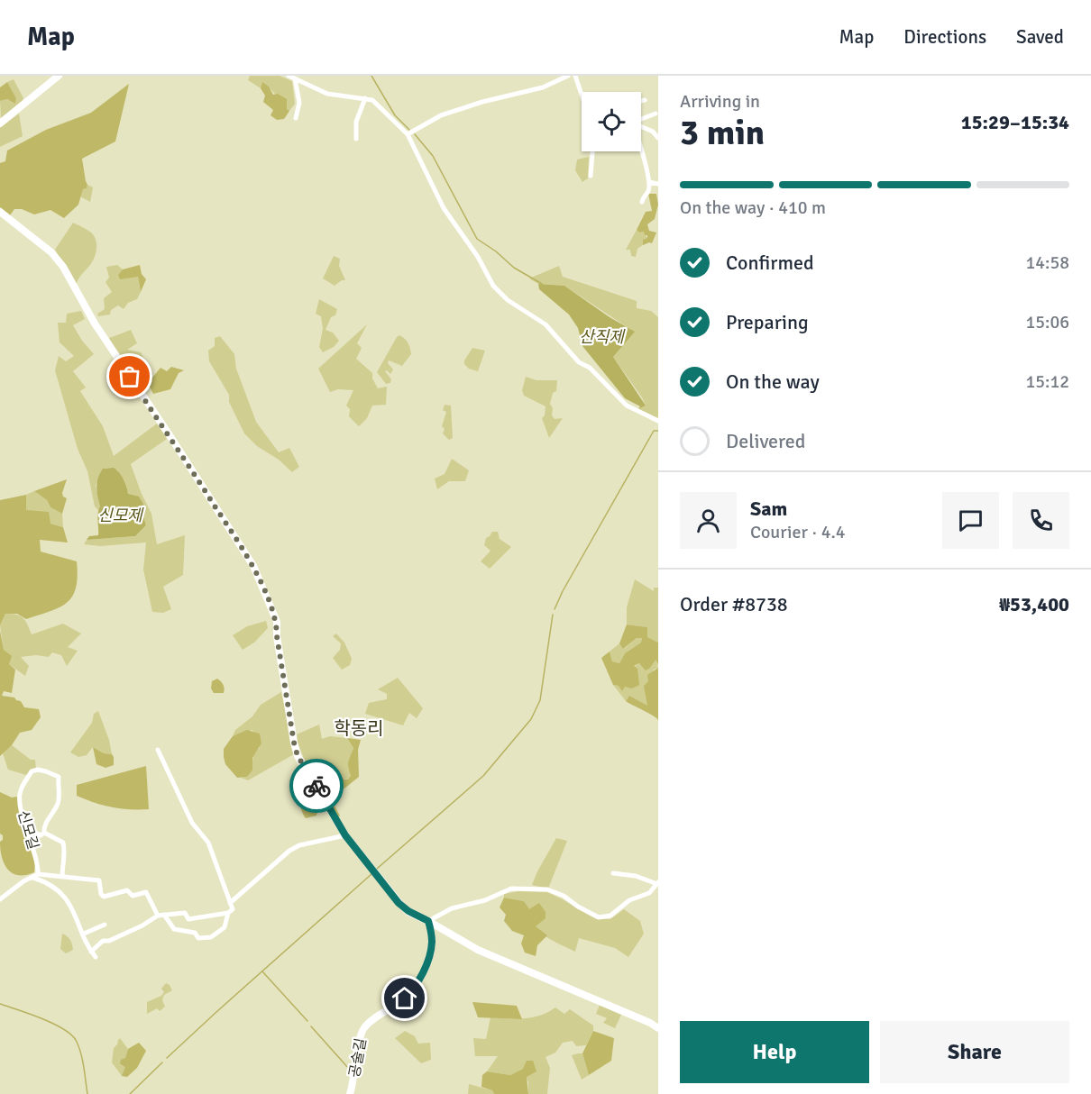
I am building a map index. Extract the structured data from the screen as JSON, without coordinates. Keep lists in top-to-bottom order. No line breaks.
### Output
{"streets":{"street":["신모길","공술길"]},"districts":["학동리"],"water":["산직제","신모제"],"page":{"header":"Map","nav":["Map","Directions","Saved"],"heading":["3 min","Arriving in","15:29–15:34"],"panel":["Sam","Courier · 4.4","Order #8738","₩53,400"],"bar":"On the way · 410 m","list":[["Confirmed","14:58"],["Preparing","15:06"],["On the way","15:12"],"Delivered"],"buttons":["Help","Share"]}}
